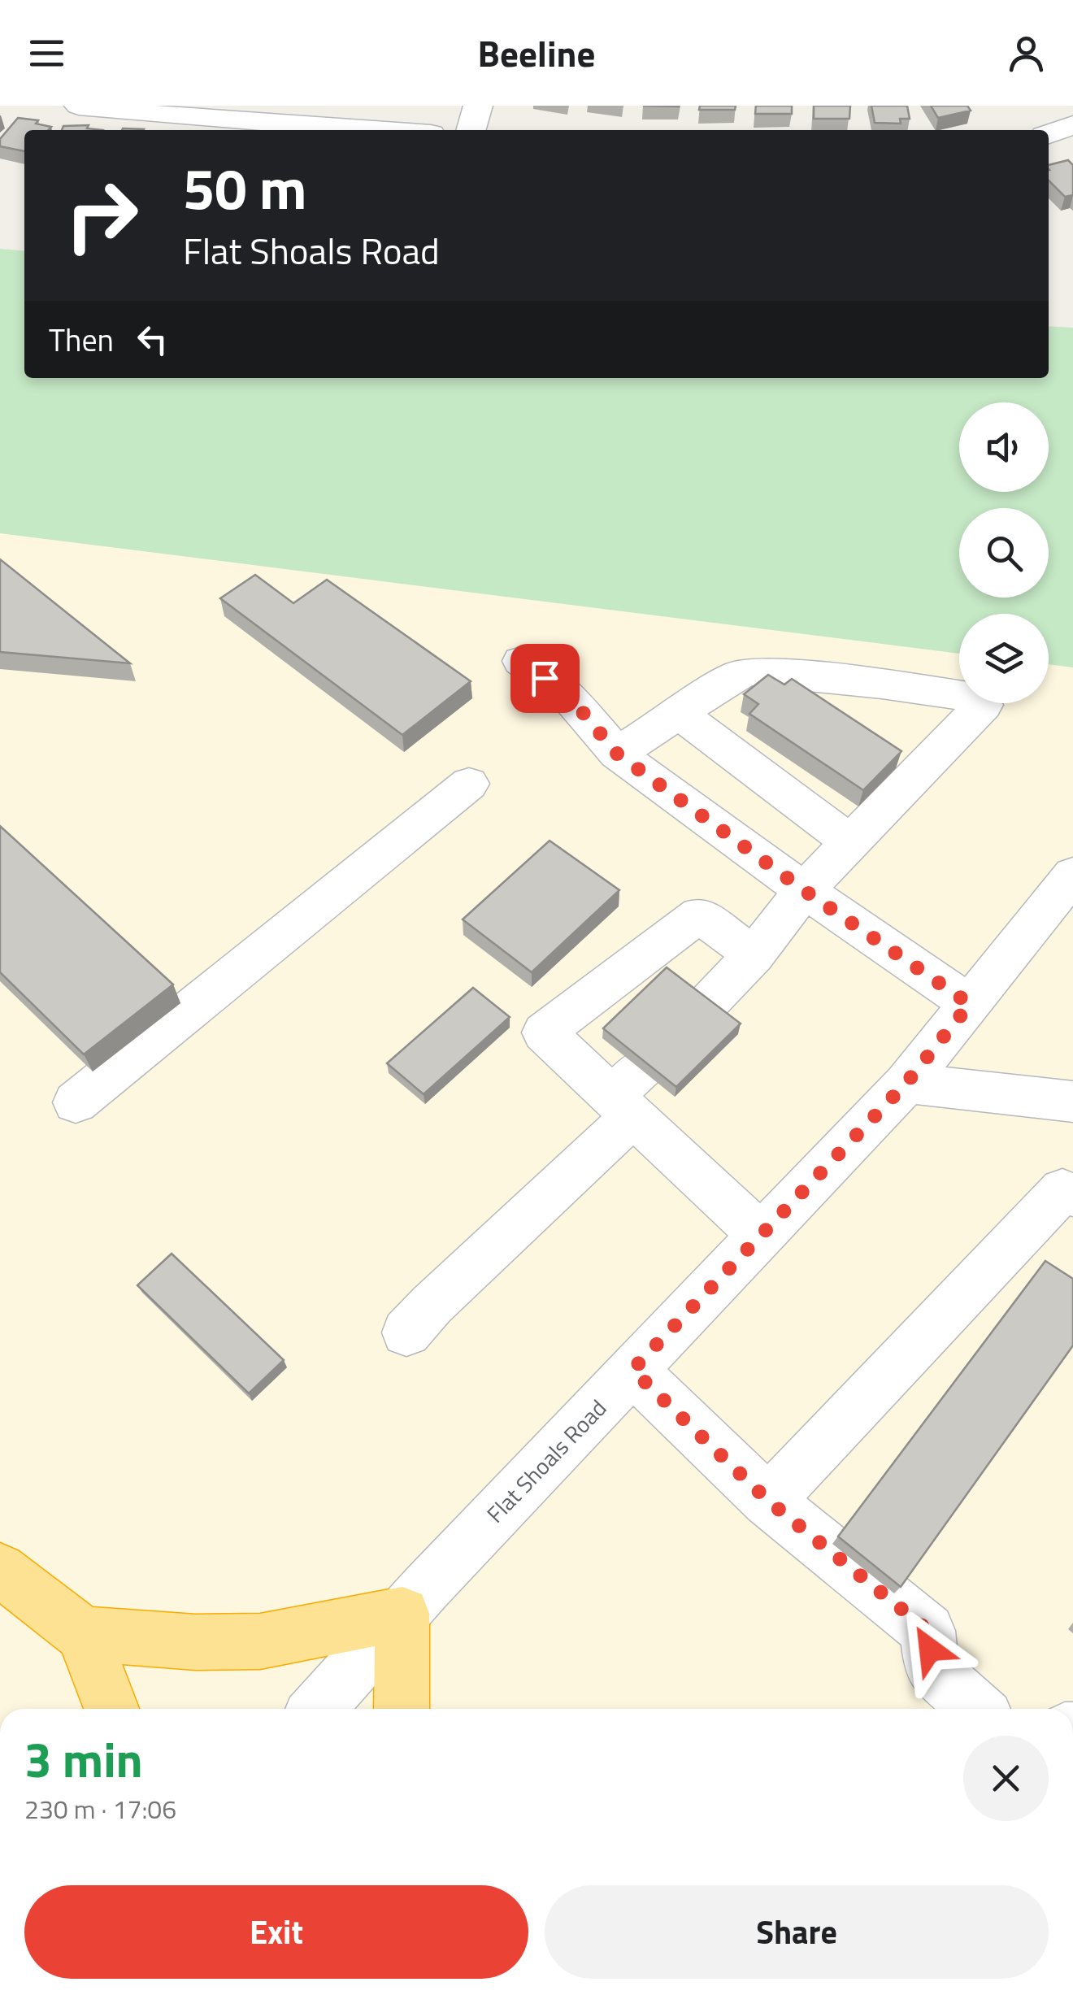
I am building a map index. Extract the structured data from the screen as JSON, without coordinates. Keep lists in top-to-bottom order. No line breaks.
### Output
{"streets":{"street":["Flat Shoals Road"]},"page":{"header":"Beeline","turn":["50 m","Flat Shoals Road"],"then":"Then","heading":["3 min","230 m · 17:06"],"buttons":["Exit","Share"]}}
